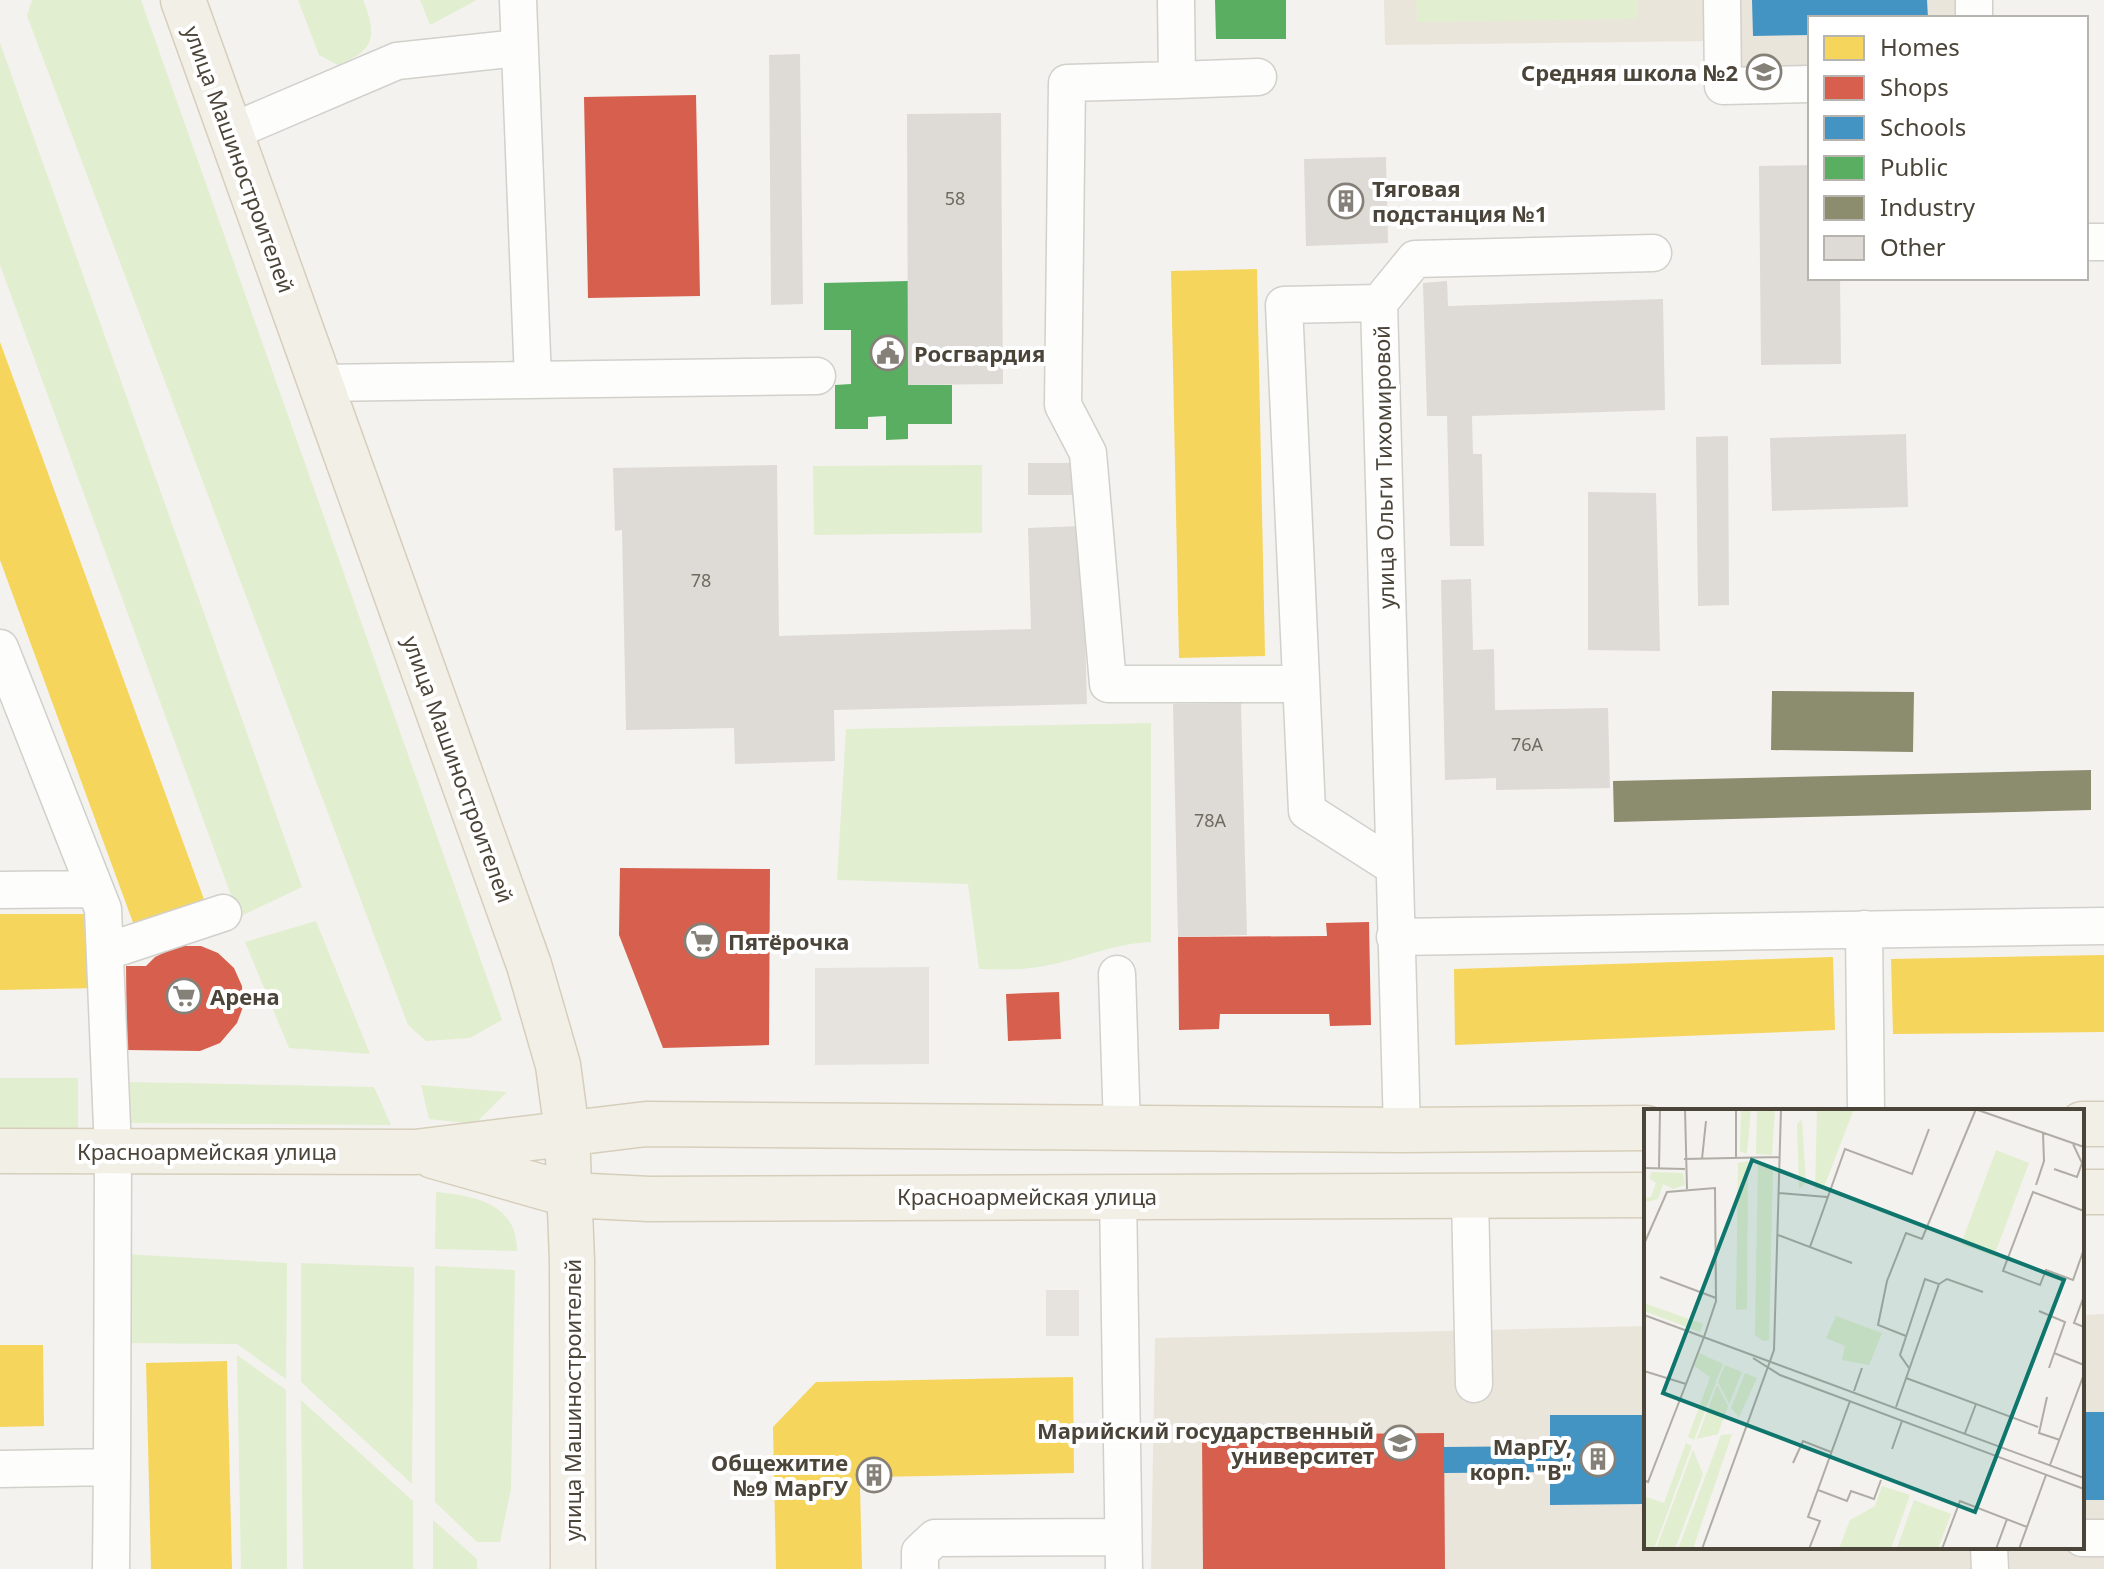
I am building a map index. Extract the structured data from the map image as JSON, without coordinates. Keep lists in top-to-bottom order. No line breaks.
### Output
{"streets":{"main road":["улица Машиностроителей","Красноармейская улица"],"lane":["улица Ольги Тихомировой"]},"crossings":[["улица Машиностроителей","Красноармейская улица"],["улица Ольги Тихомировой","Красноармейская улица"]],"places":{"school or university":["Средняя школа №2","Марийский государственный университет"],"building":["Тяговая подстанция №1","МарГУ, корп. \"В\"","Общежитие №9 МарГУ"],"public building":["Росгвардия"],"supermarket":["Пятёрочка","Арена"]},"house_numbers":["58","78","76А","78А"],"legend":["Homes","Shops","Schools","Public","Industry","Other"]}
